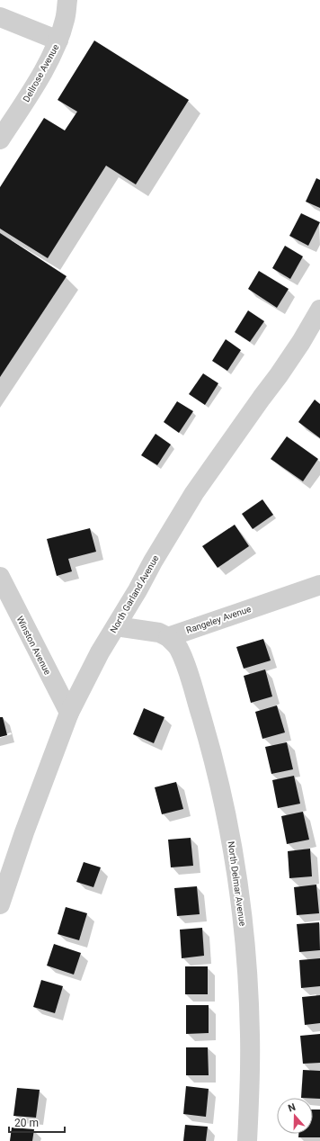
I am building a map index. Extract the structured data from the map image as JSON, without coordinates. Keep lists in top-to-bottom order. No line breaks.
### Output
{"streets":{"street":["Dellrose Avenue","North Garland Avenue","Rangeley Avenue","Winston Avenue","North Delmar Avenue"]},"crossings":[["North Garland Avenue","Winston Avenue"],["Rangeley Avenue","North Delmar Avenue"]],"scale_bar":"20 m","north":"top"}
